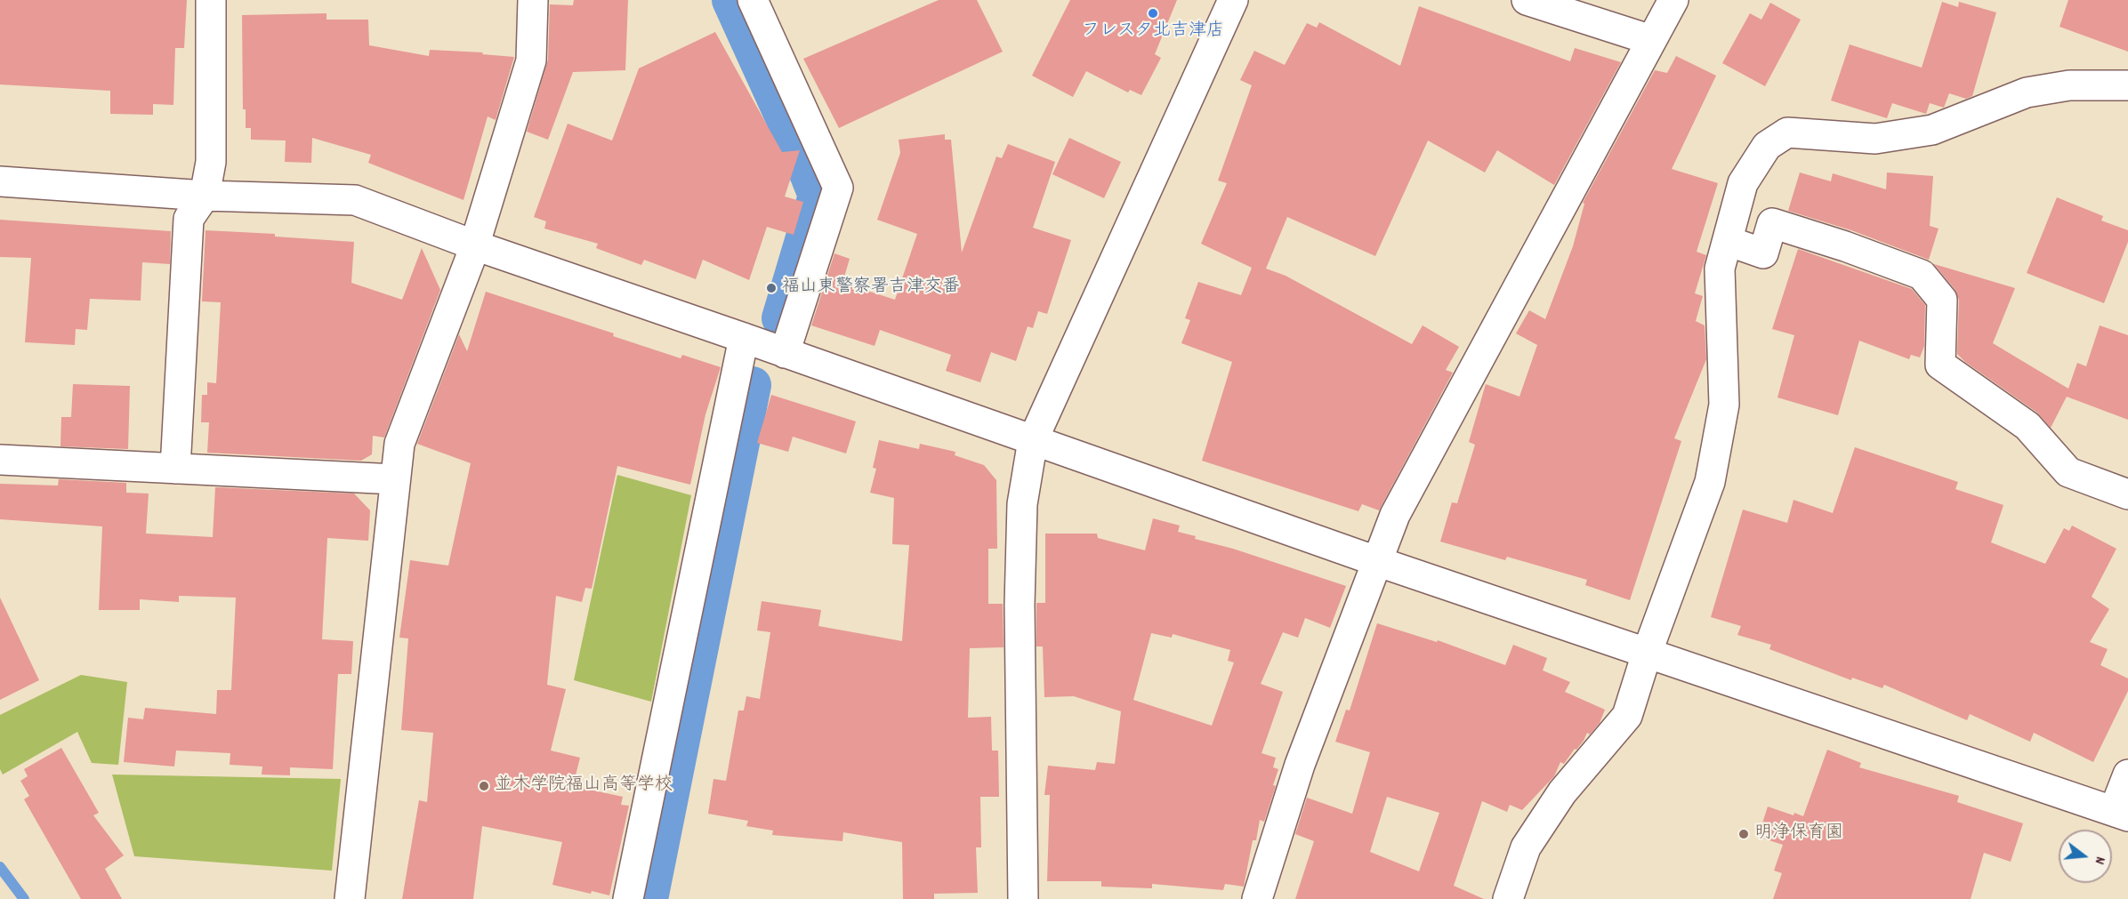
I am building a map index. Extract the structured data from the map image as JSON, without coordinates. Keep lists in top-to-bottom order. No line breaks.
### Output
{"places":["フレスタ北吉津店","福山東警察署吉津交番","並木学院福山高等学校","明浄保育園"],"north":"right"}
